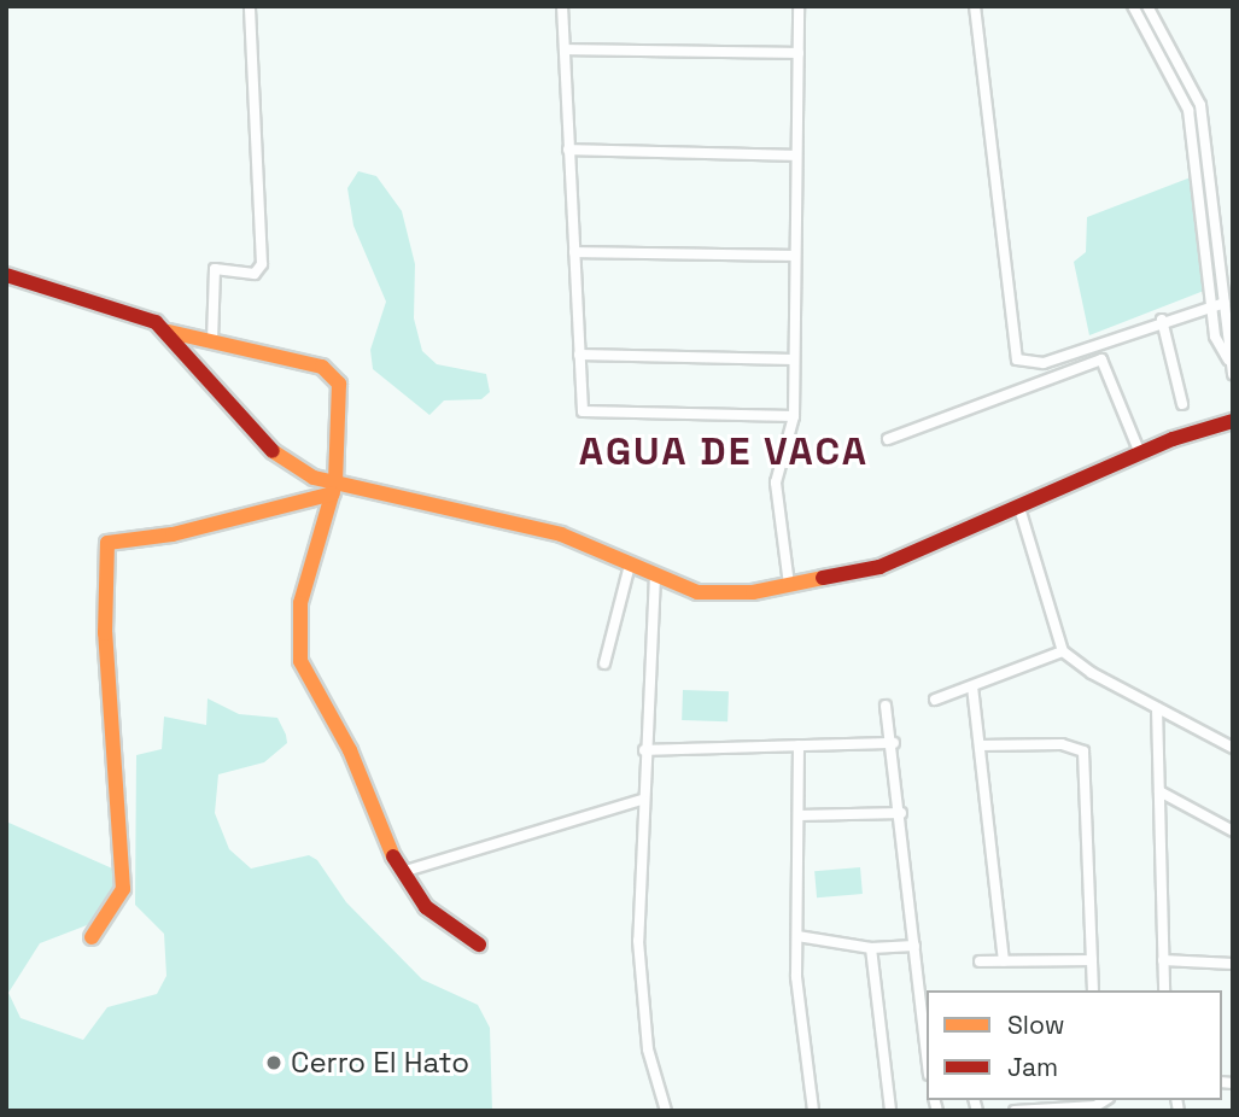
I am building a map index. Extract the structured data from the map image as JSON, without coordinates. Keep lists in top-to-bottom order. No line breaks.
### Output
{"districts":["AGUA DE VACA"],"places":["Cerro El Hato"],"legend":["Slow","Jam"]}
